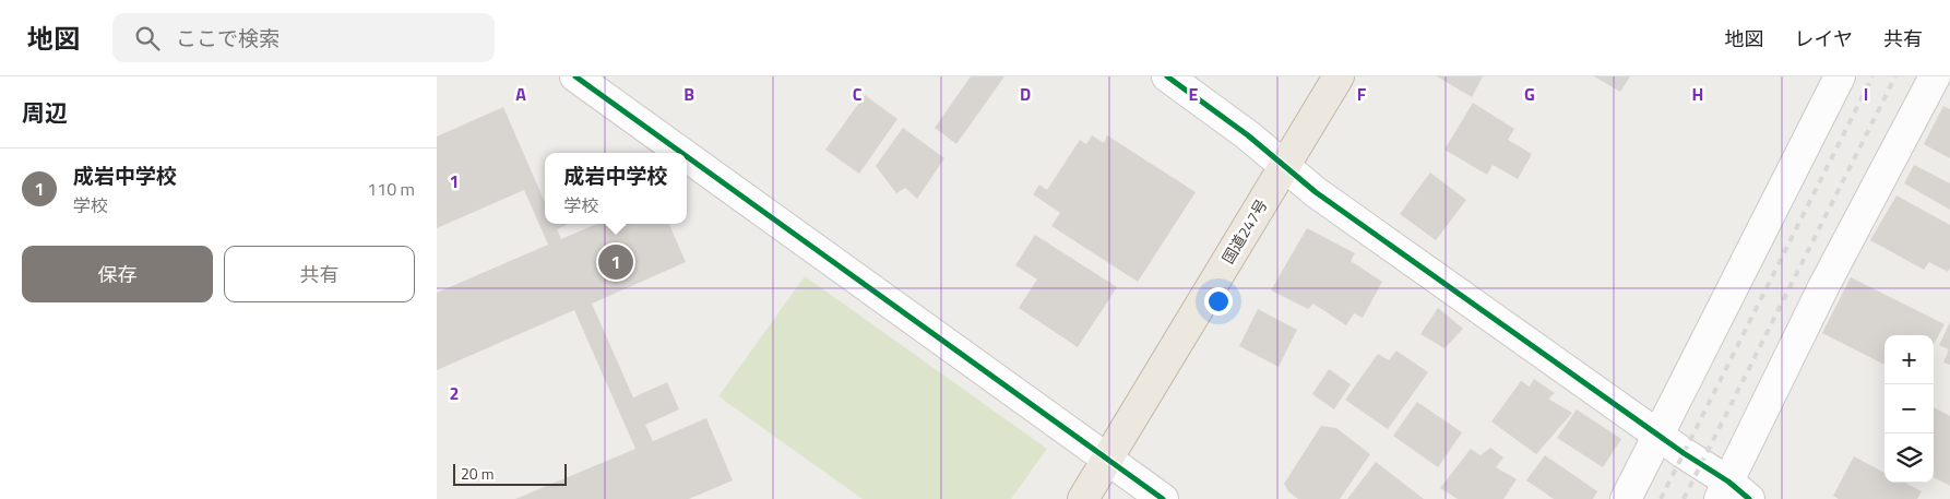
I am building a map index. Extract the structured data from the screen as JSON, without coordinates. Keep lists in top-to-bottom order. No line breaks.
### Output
{"streets":{"highway":["国道247号"]},"scale_bar":"20 m","page":{"header":"地図","search":"ここで検索","nav":["地図","レイヤ","共有"],"heading":"周辺","list":[{"mark":"1","name":"成岩中学校","note":"学校","value":"110 m"}],"popup":["成岩中学校","学校"],"buttons":["保存","共有"],"pins":"1","map_buttons":["+","−"],"scale":"20 m"},"grid":{"columns":["A","B","C","D","E","F","G","H","I"],"rows":["1","2"]}}
